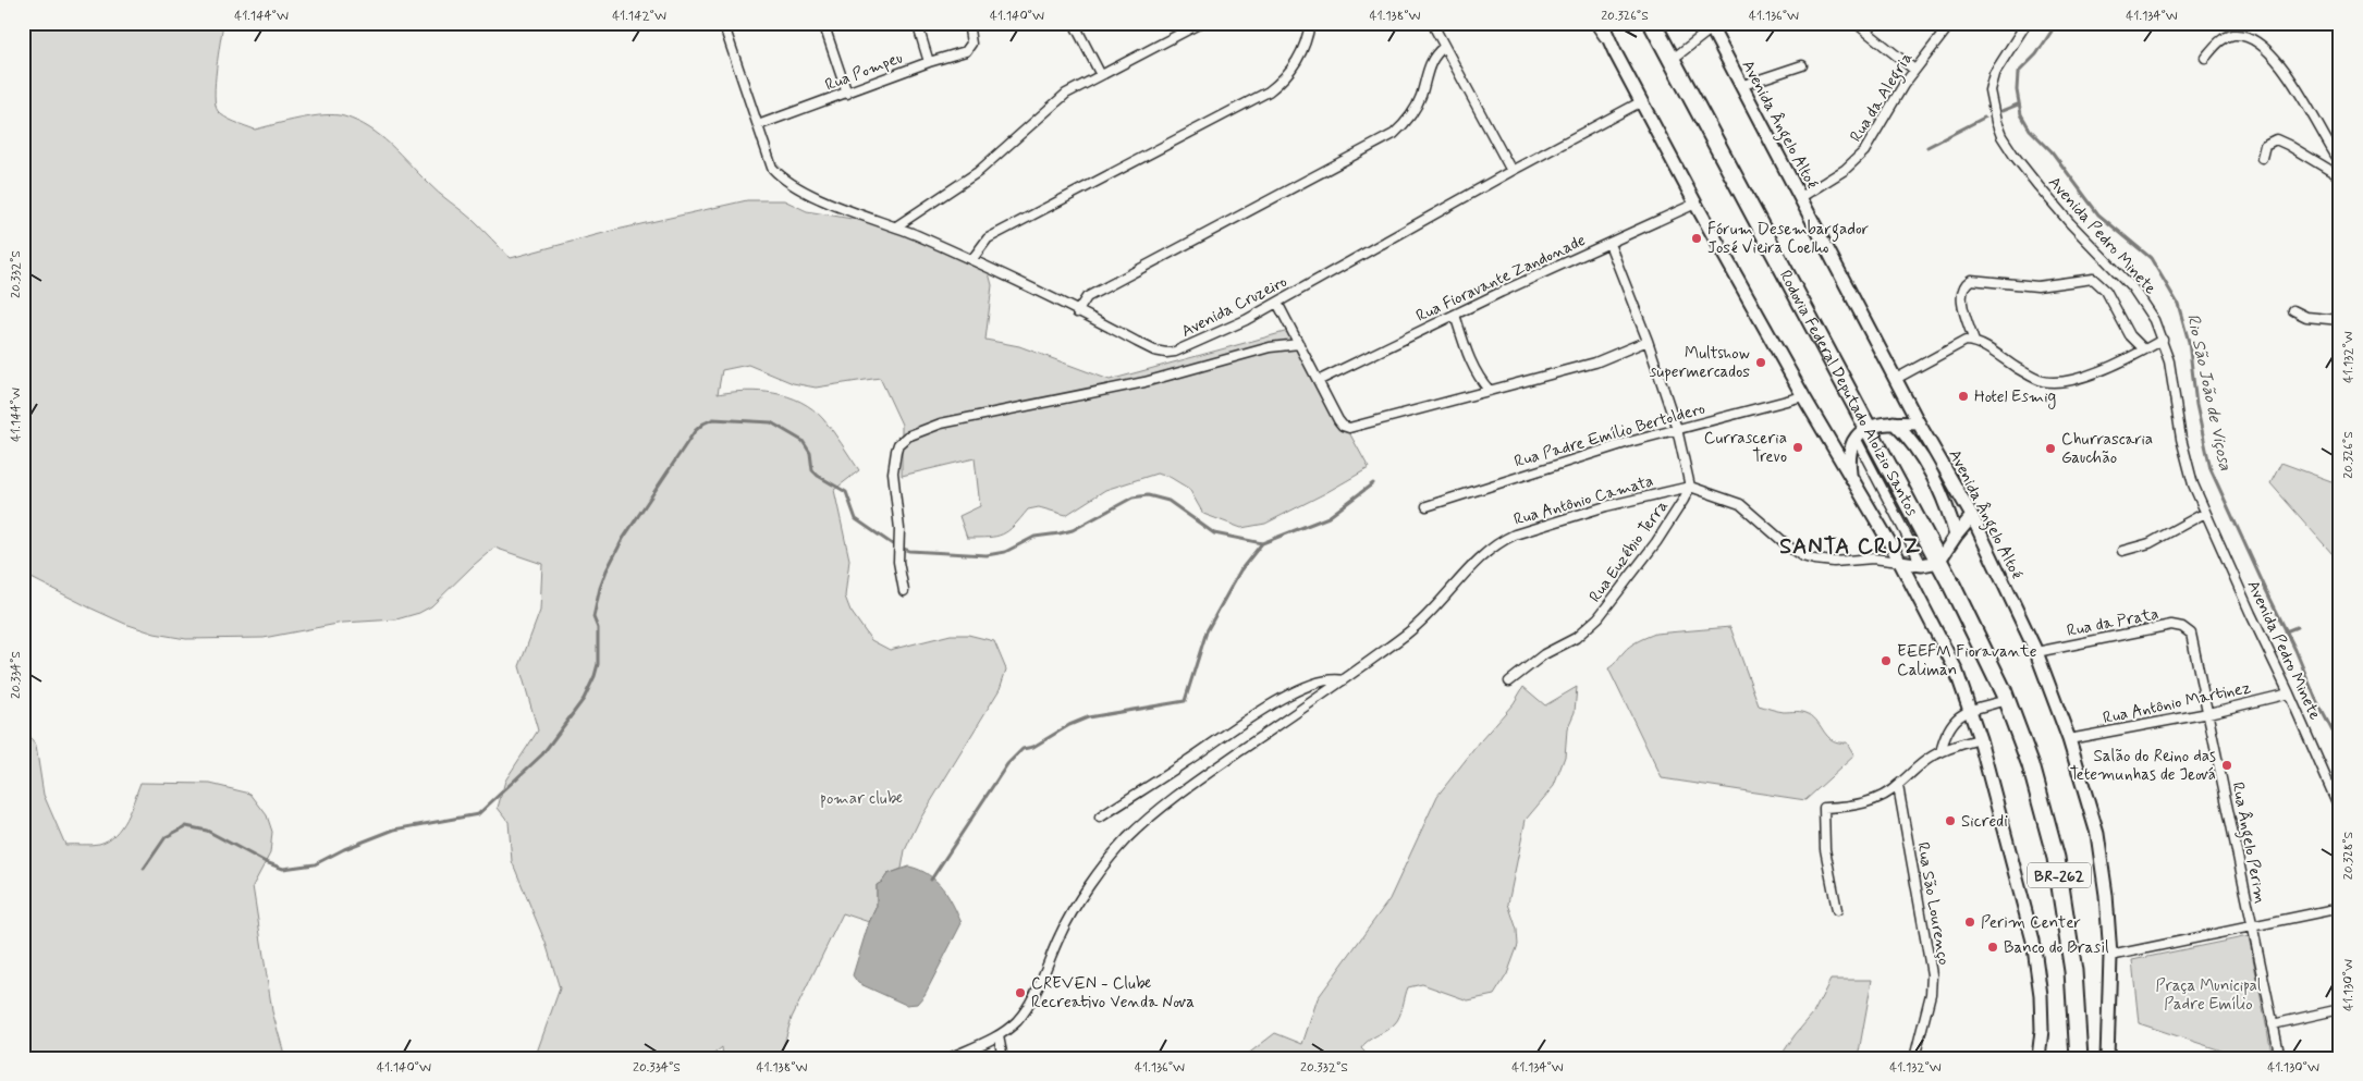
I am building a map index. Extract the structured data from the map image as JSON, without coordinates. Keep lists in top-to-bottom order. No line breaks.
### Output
{"streets":{"highway":["Rodovia Federal Deputado Aloízio Santos","BR-262"],"street":["Rua Pompeu","Rua da Alegria","Avenida Ângelo Altoé","Avenida Pedro Minete","Rua Fioravante Zandonade","Avenida Cruzeiro","Rua Padre Emílio Bertoldero","Rua Antônio Camata","Rua Euzébio Terra","Rua da Prata","Rua Antônio Martinez","Rua Ângelo Perim","Rua São Lourenço"]},"crossings":[["Rua Pompeu","Avenida Cruzeiro"],["Rua da Alegria","Avenida Ângelo Altoé"],["Avenida Ângelo Altoé","Rua da Prata"],["Avenida Ângelo Altoé","Rua Antônio Martinez"],["Avenida Pedro Minete","Rua Antônio Martinez"],["Rua Antônio Camata","Rua Euzébio Terra"],["Rua da Prata","Rua Ângelo Perim"],["Rua Antônio Martinez","Rua Ângelo Perim"]],"districts":["SANTA CRUZ"],"water":["Rio São João de Viçosa"],"parks":["pomar clube","Praça Municipal Padre Emílio"],"places":["Fórum Desembargador José Vieira Coelho","Multshow supermercados","Hotel Esmig","Currasceria Trevo","Churrascaria Gauchão","EEEFM Fioravante Caliman","Salão do Reino das Tetemunhas de Jeová","Sicredi","Perim Center","Banco do Brasil","CREVEN - Clube Recreativo Venda Nova"],"coordinates":["41.144°W","41.142°W","41.140°W","41.138°W","20.326°S","41.136°W","41.134°W","20.332°S","41.132°W","20.334°S","20.328°S","41.130°W"]}
